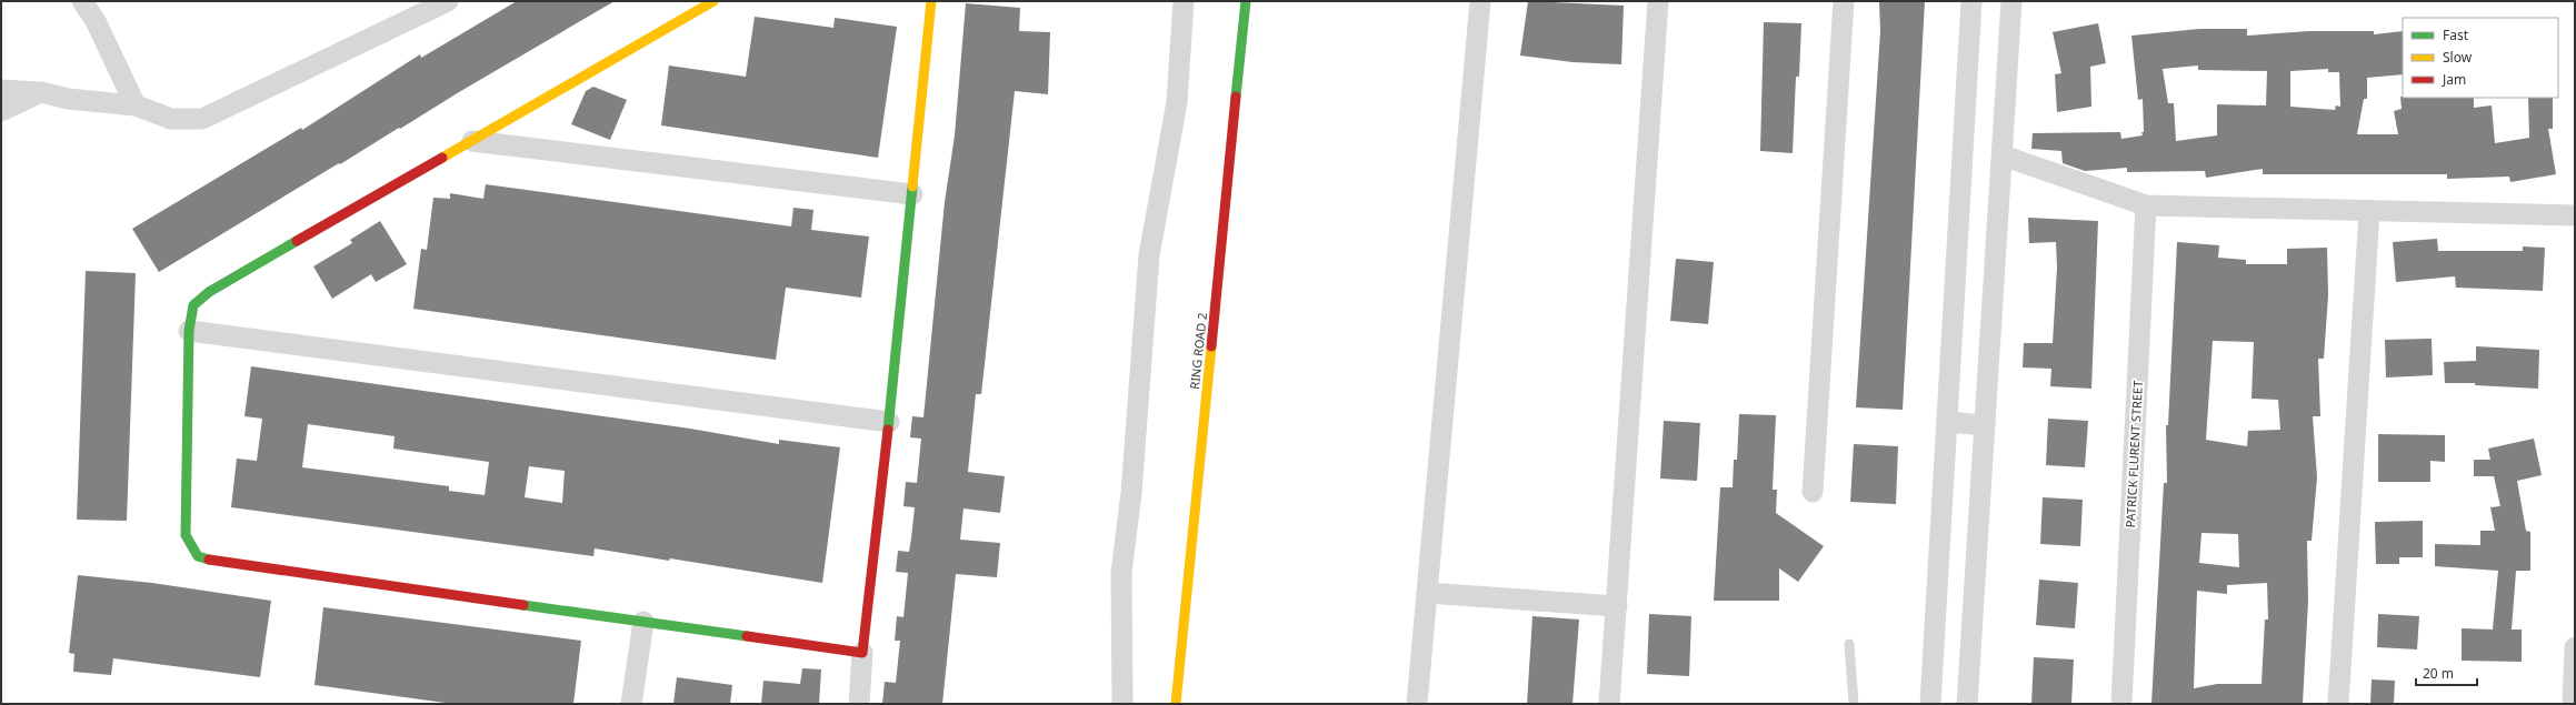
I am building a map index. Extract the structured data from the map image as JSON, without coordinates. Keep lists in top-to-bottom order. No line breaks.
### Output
{"streets":{"street":["RING ROAD 2","PATRICK FLURENT STREET"]},"legend":["Fast","Slow","Jam"],"scale_bar":"20 m"}
